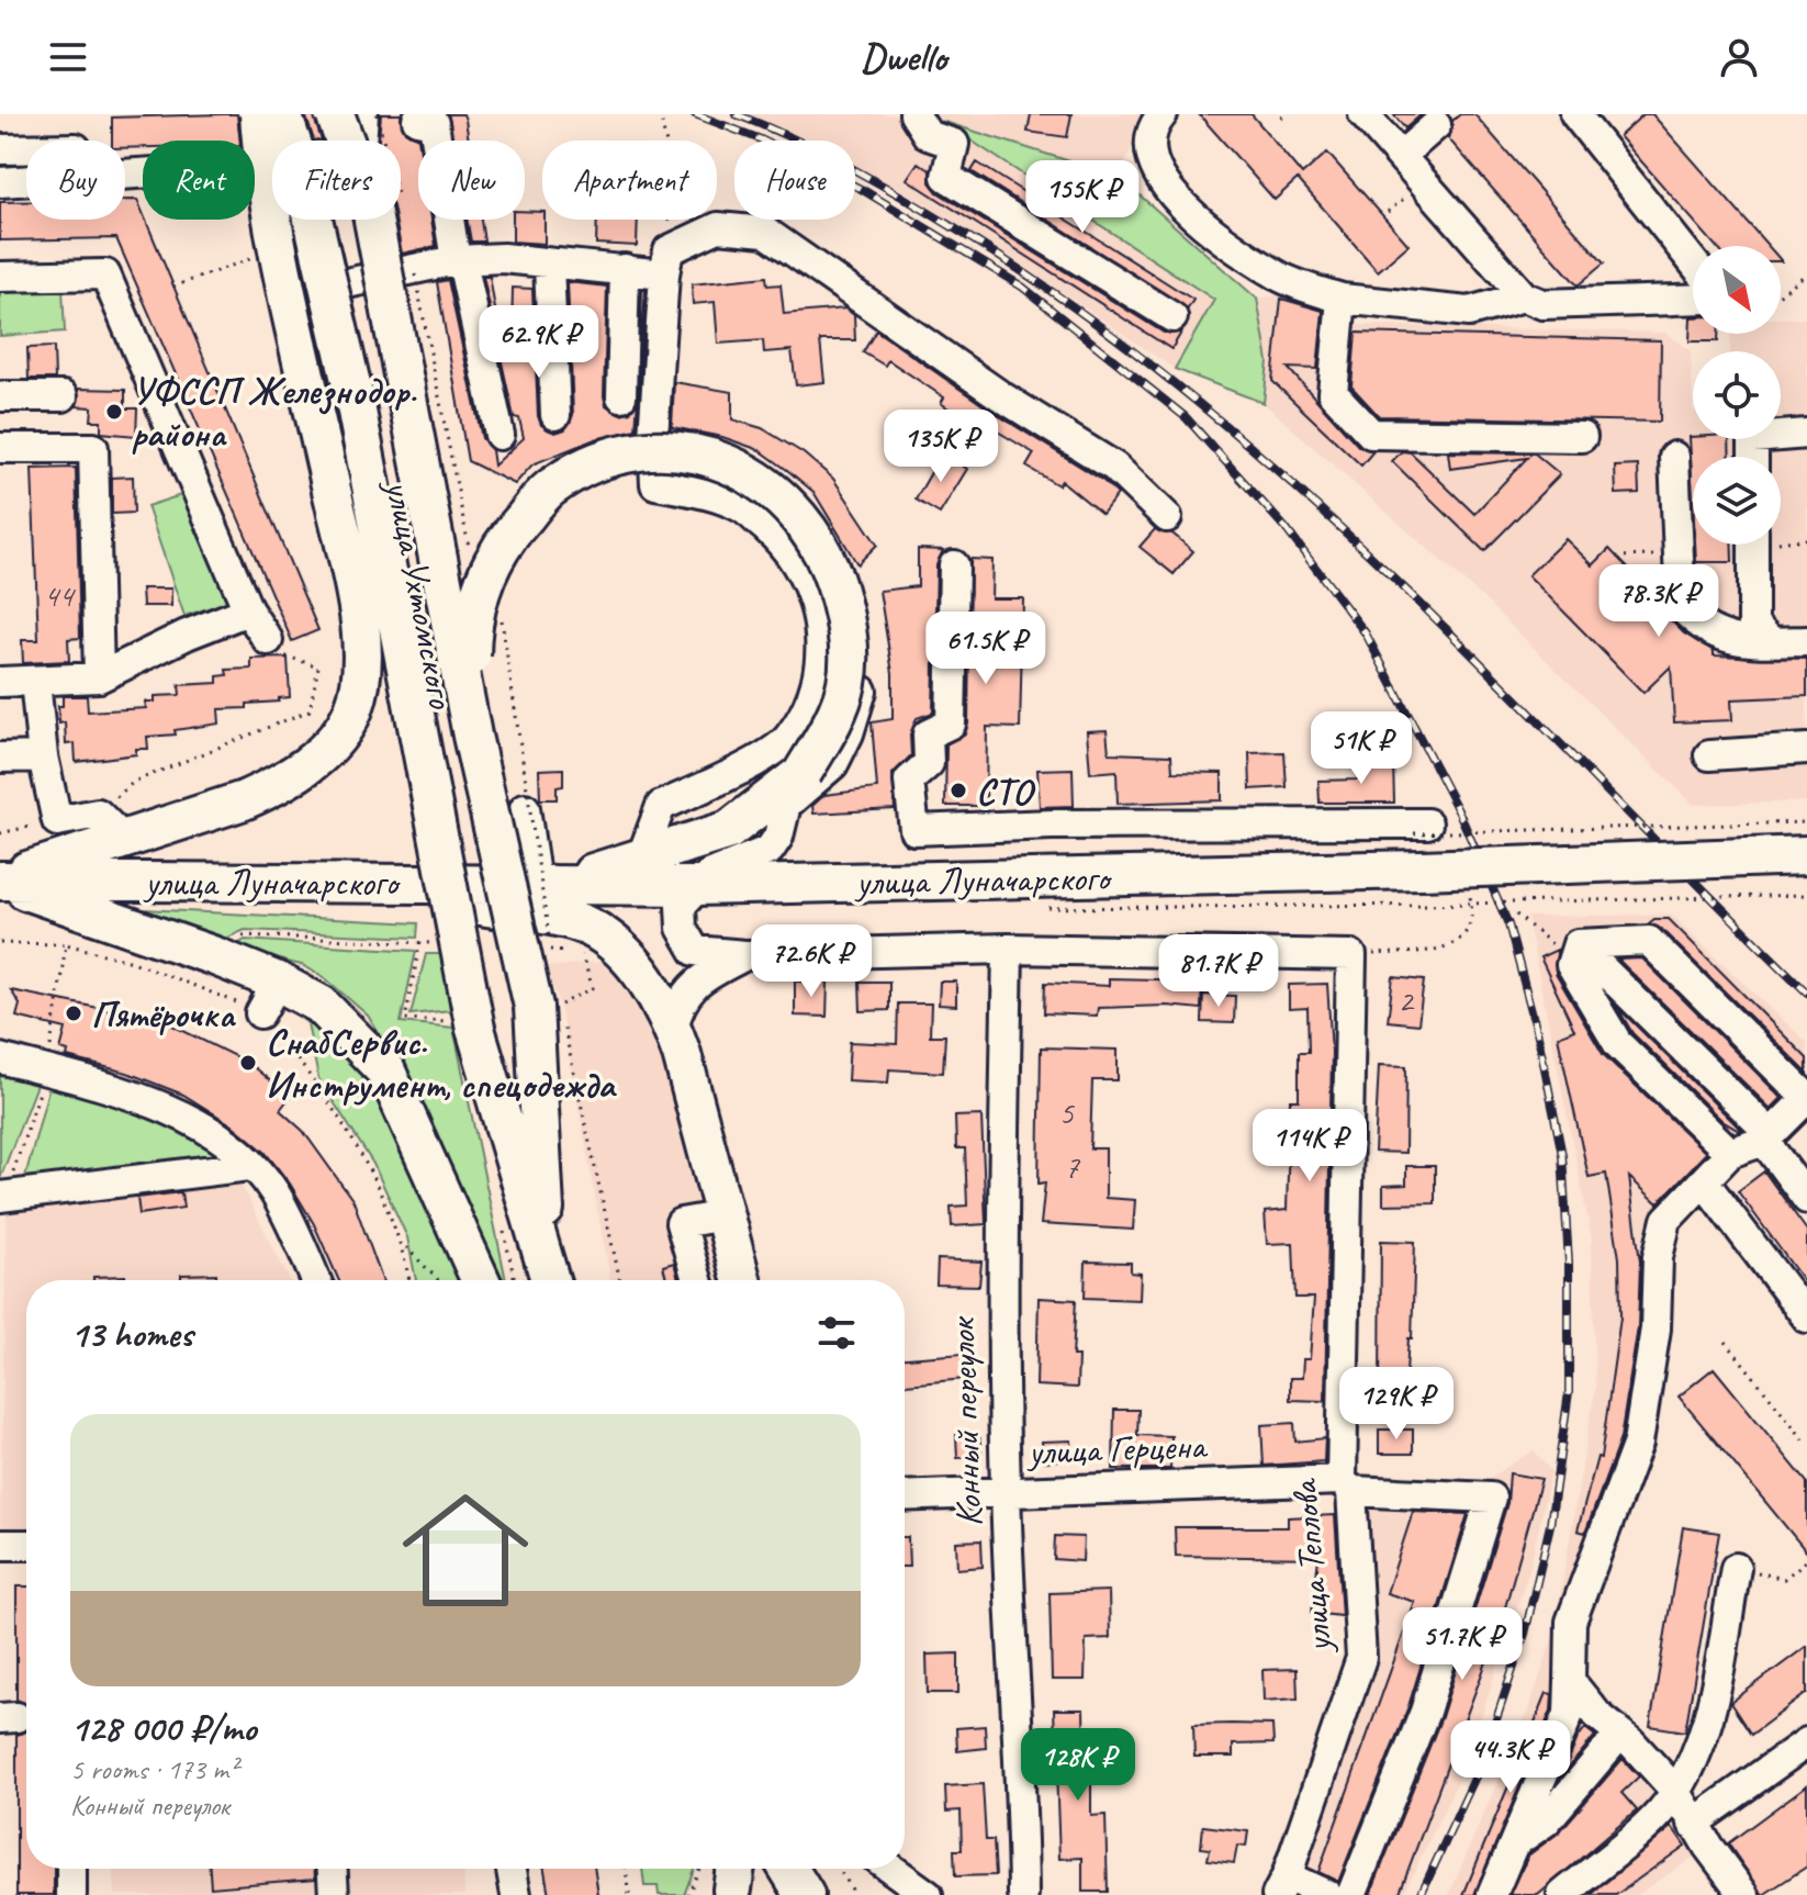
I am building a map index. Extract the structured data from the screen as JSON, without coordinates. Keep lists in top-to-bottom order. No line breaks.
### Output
{"streets":{"main road":["улица Луначарского"],"street":["улица Ухтомского","Конный переулок","улица Герцена","улица Теплова"]},"crossings":[["улица Ухтомского","улица Луначарского"],["Конный переулок","улица Герцена"],["улица Герцена","улица Теплова"]],"places":["УФССП Железнодор. района","СТО","Пятёрочка","СнабСервис. Инструмент, спецодежда"],"house_numbers":["44","2","5","7"],"north":"bottom right","page":{"header":"Dwello","chip":["Buy","Rent","Filters","New","Apartment","House"],"price":["155K ₽","62.9K ₽","135K ₽","78.3K ₽","61.5K ₽","51K ₽","72.6K ₽","81.7K ₽","114K ₽","129K ₽","51.7K ₽","44.3K ₽","128K ₽"],"heading":"13 homes","list":[{"name":"128 000 ₽/mo","note":"5 rooms · 173 m² · Конный переулок"}]}}
